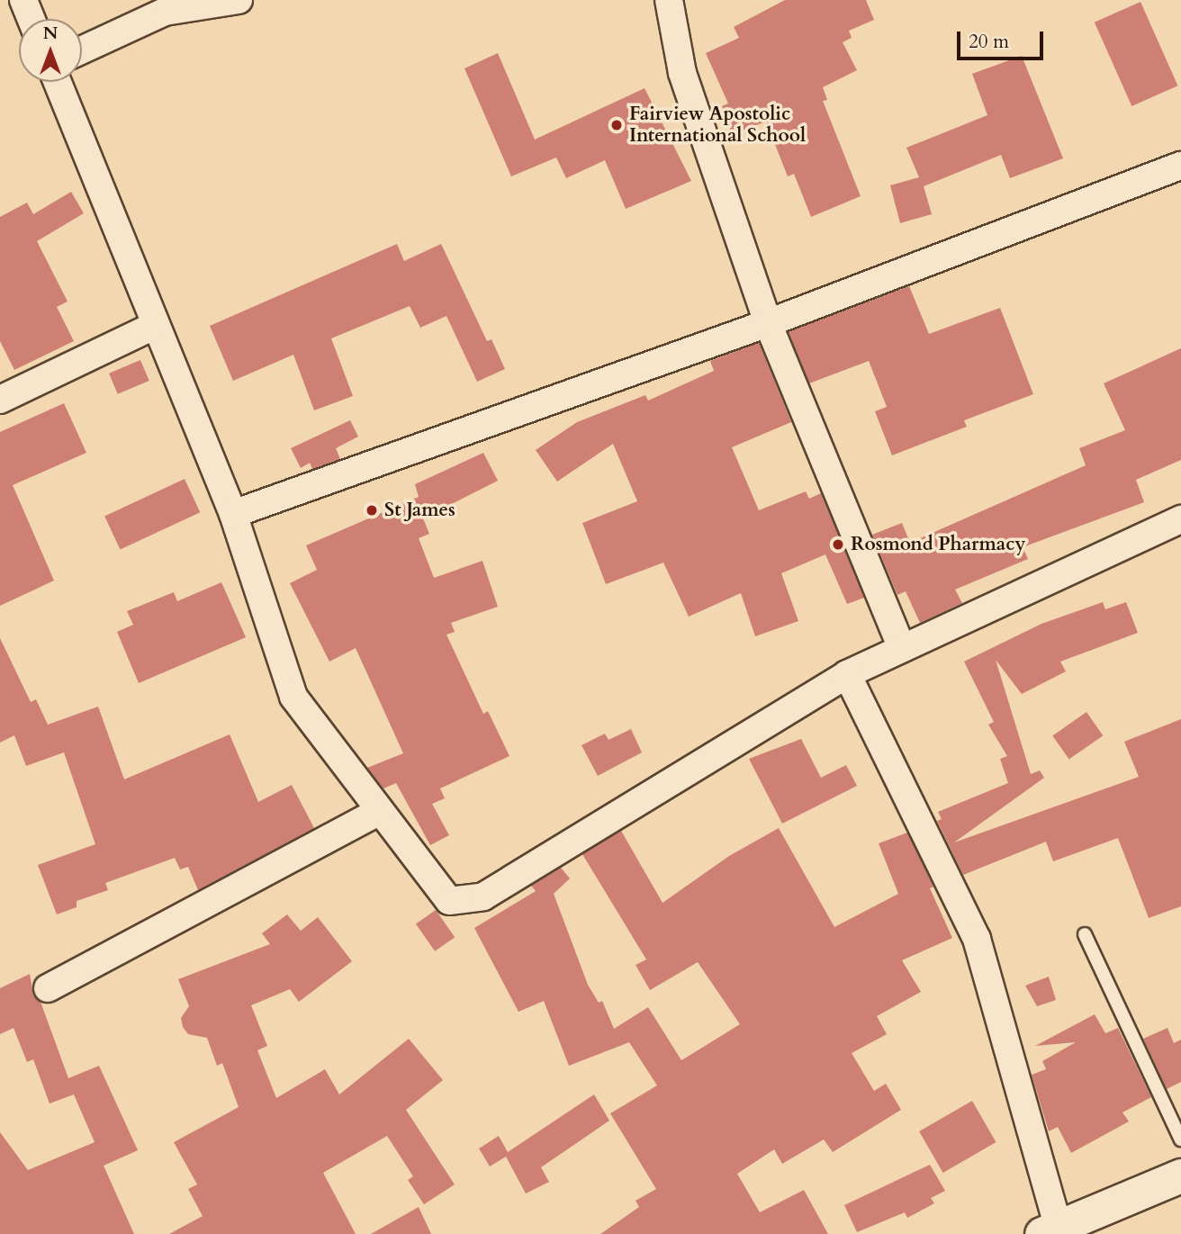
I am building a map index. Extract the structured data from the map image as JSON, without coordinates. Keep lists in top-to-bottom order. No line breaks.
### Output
{"places":["Fairview Apostolic International School","St James","Rosmond Pharmacy"],"scale_bar":"20 m","north":"top"}
